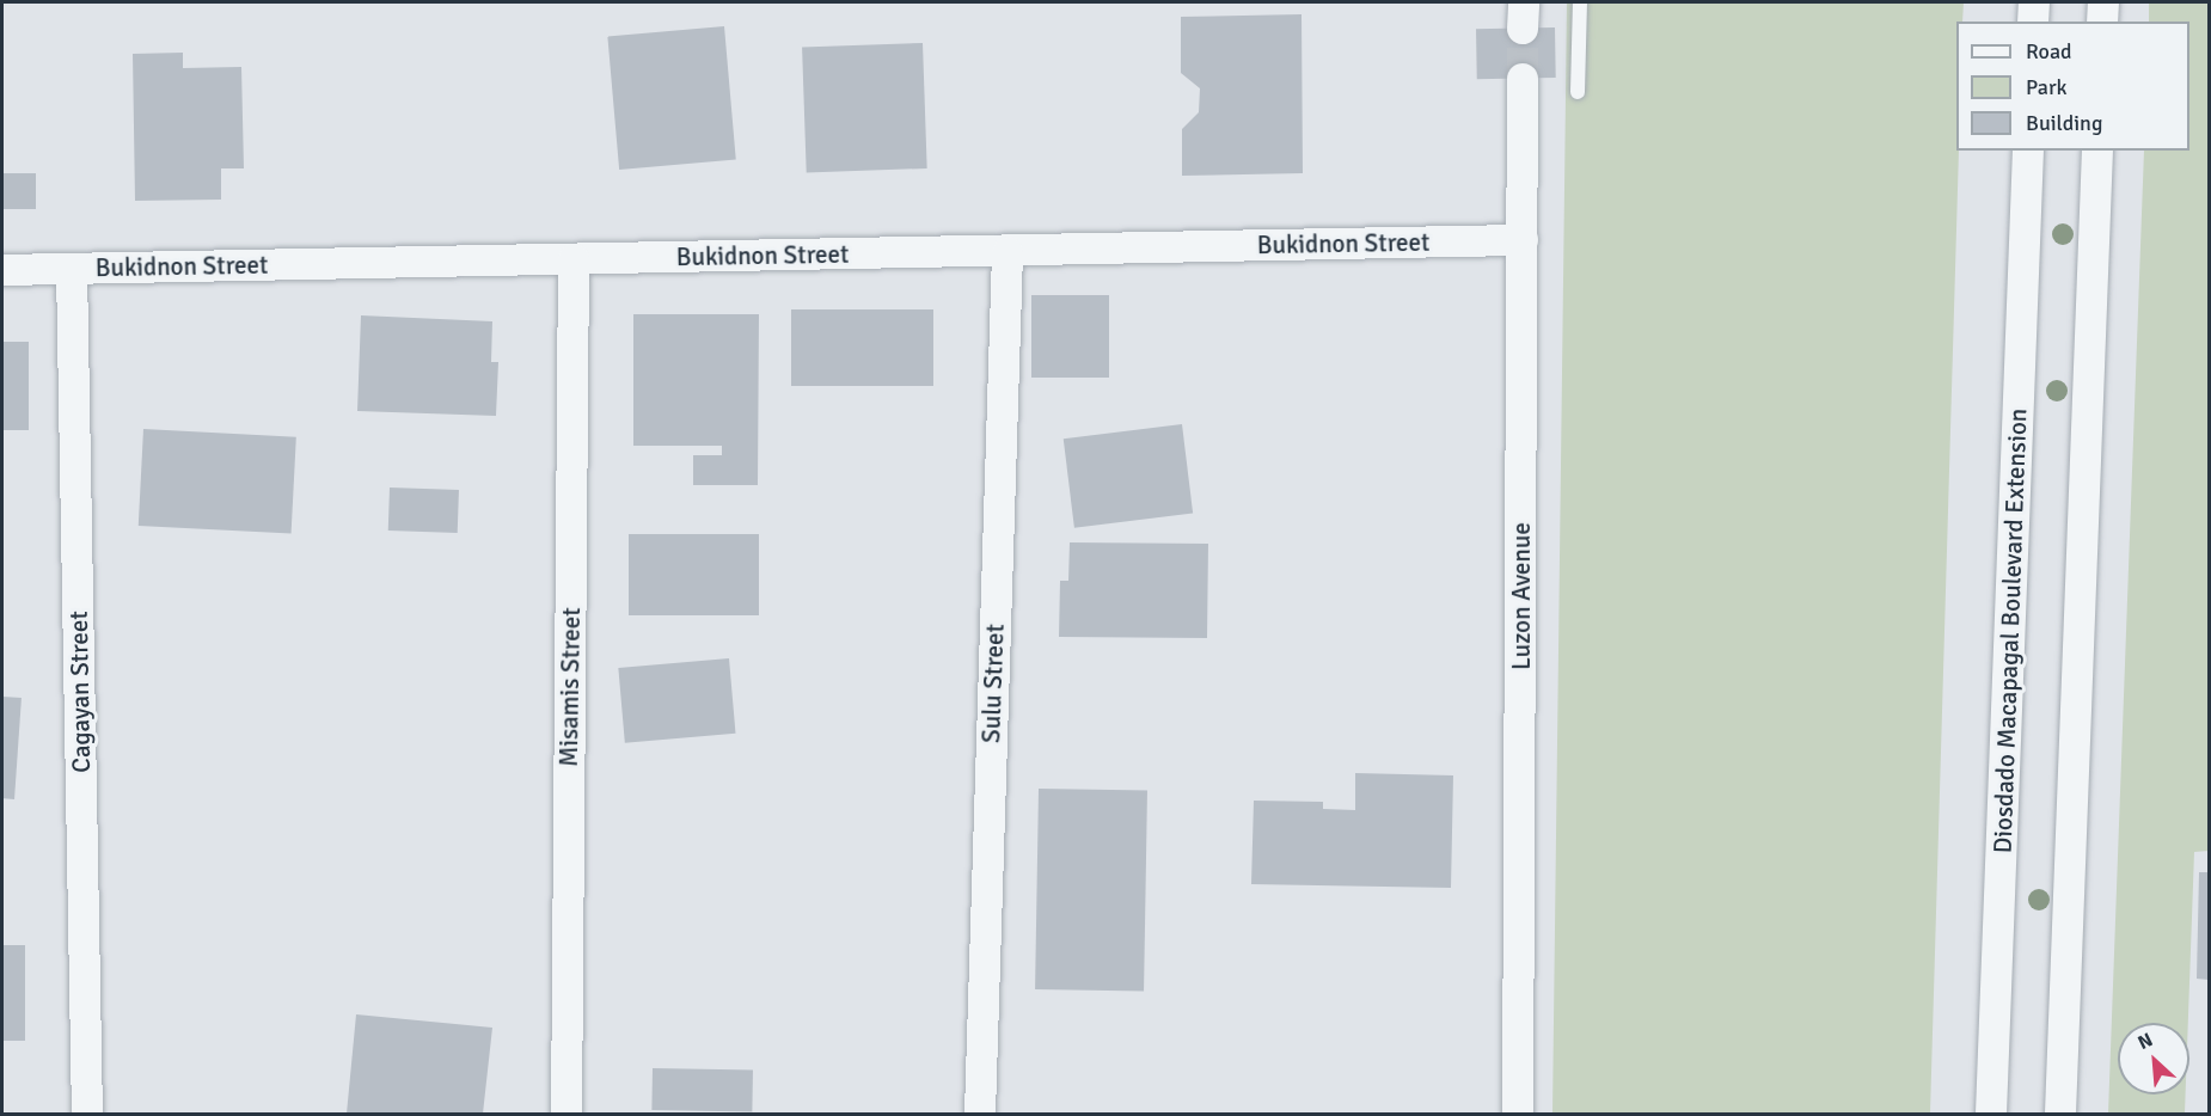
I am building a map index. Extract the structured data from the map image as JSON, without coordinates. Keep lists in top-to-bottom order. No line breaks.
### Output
{"streets":{"street":["Bukidnon Street","Luzon Avenue","Diosdado Macapagal Boulevard Extension","Sulu Street","Misamis Street","Cagayan Street"]},"crossings":[["Bukidnon Street","Luzon Avenue"],["Bukidnon Street","Sulu Street"],["Bukidnon Street","Misamis Street"],["Bukidnon Street","Cagayan Street"]],"legend":["Road","Park","Building"],"north":"top left"}
